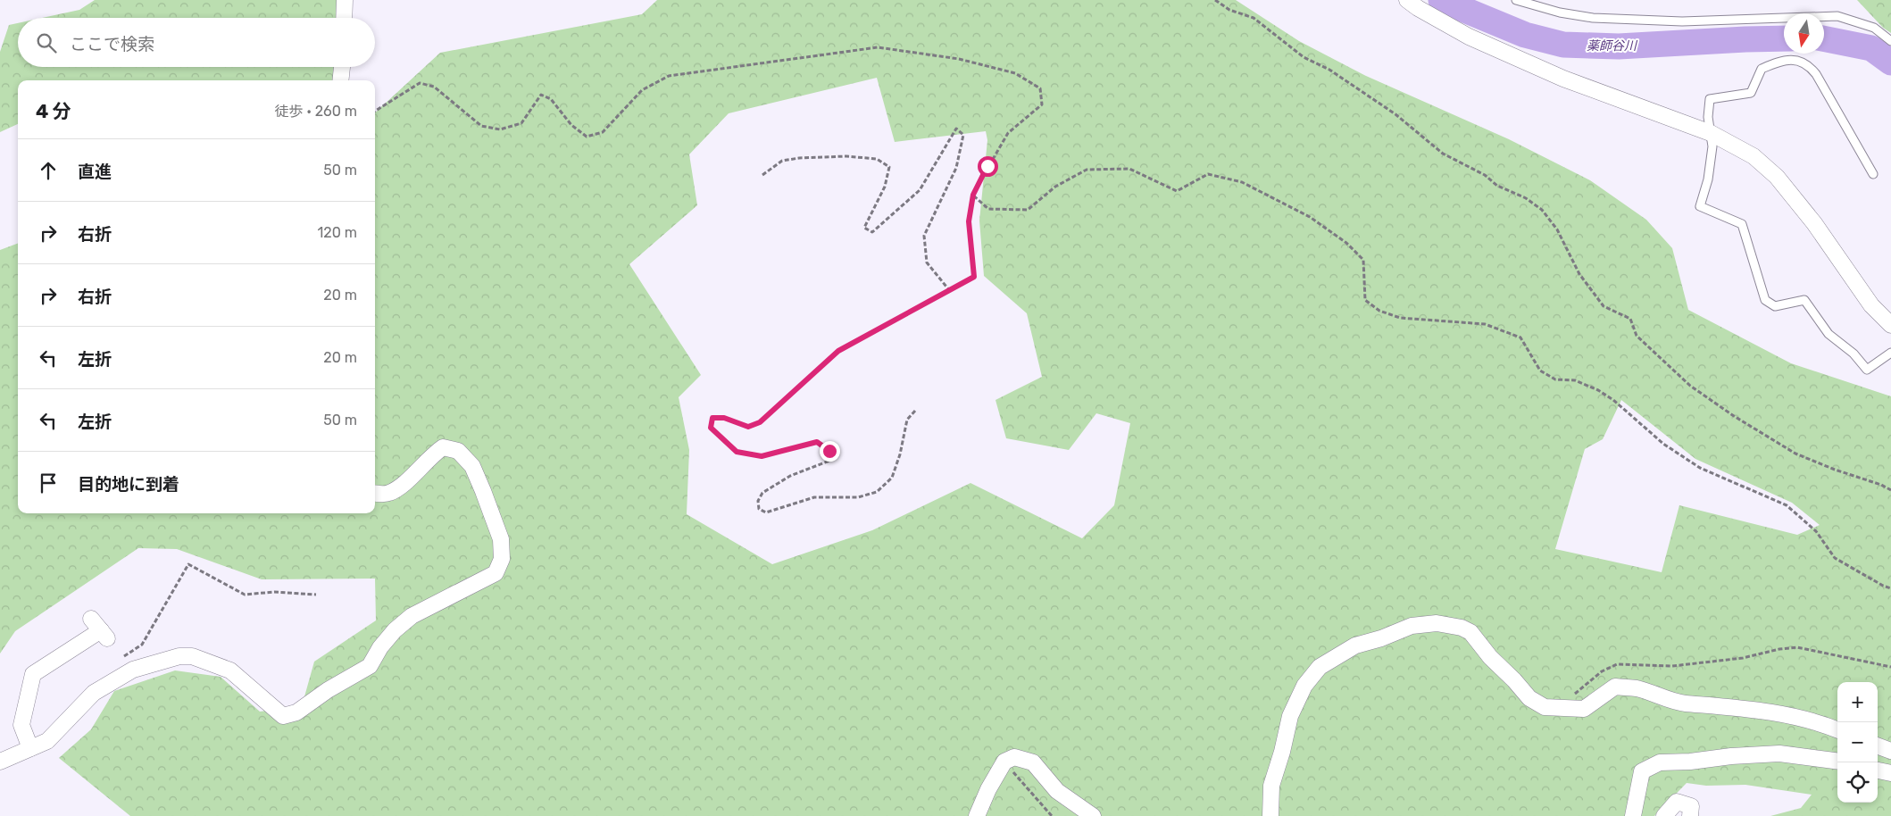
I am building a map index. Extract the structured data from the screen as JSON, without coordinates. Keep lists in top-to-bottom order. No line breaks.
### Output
{"water":["薬師谷川"],"north":"bottom","page":{"search":"ここで検索","heading":["4 分","徒歩 · 260 m"],"list":[["直進","50 m"],["右折","120 m"],["右折","20 m"],["左折","20 m"],["左折","50 m"],"目的地に到着"],"map_buttons":["+","−"]}}
